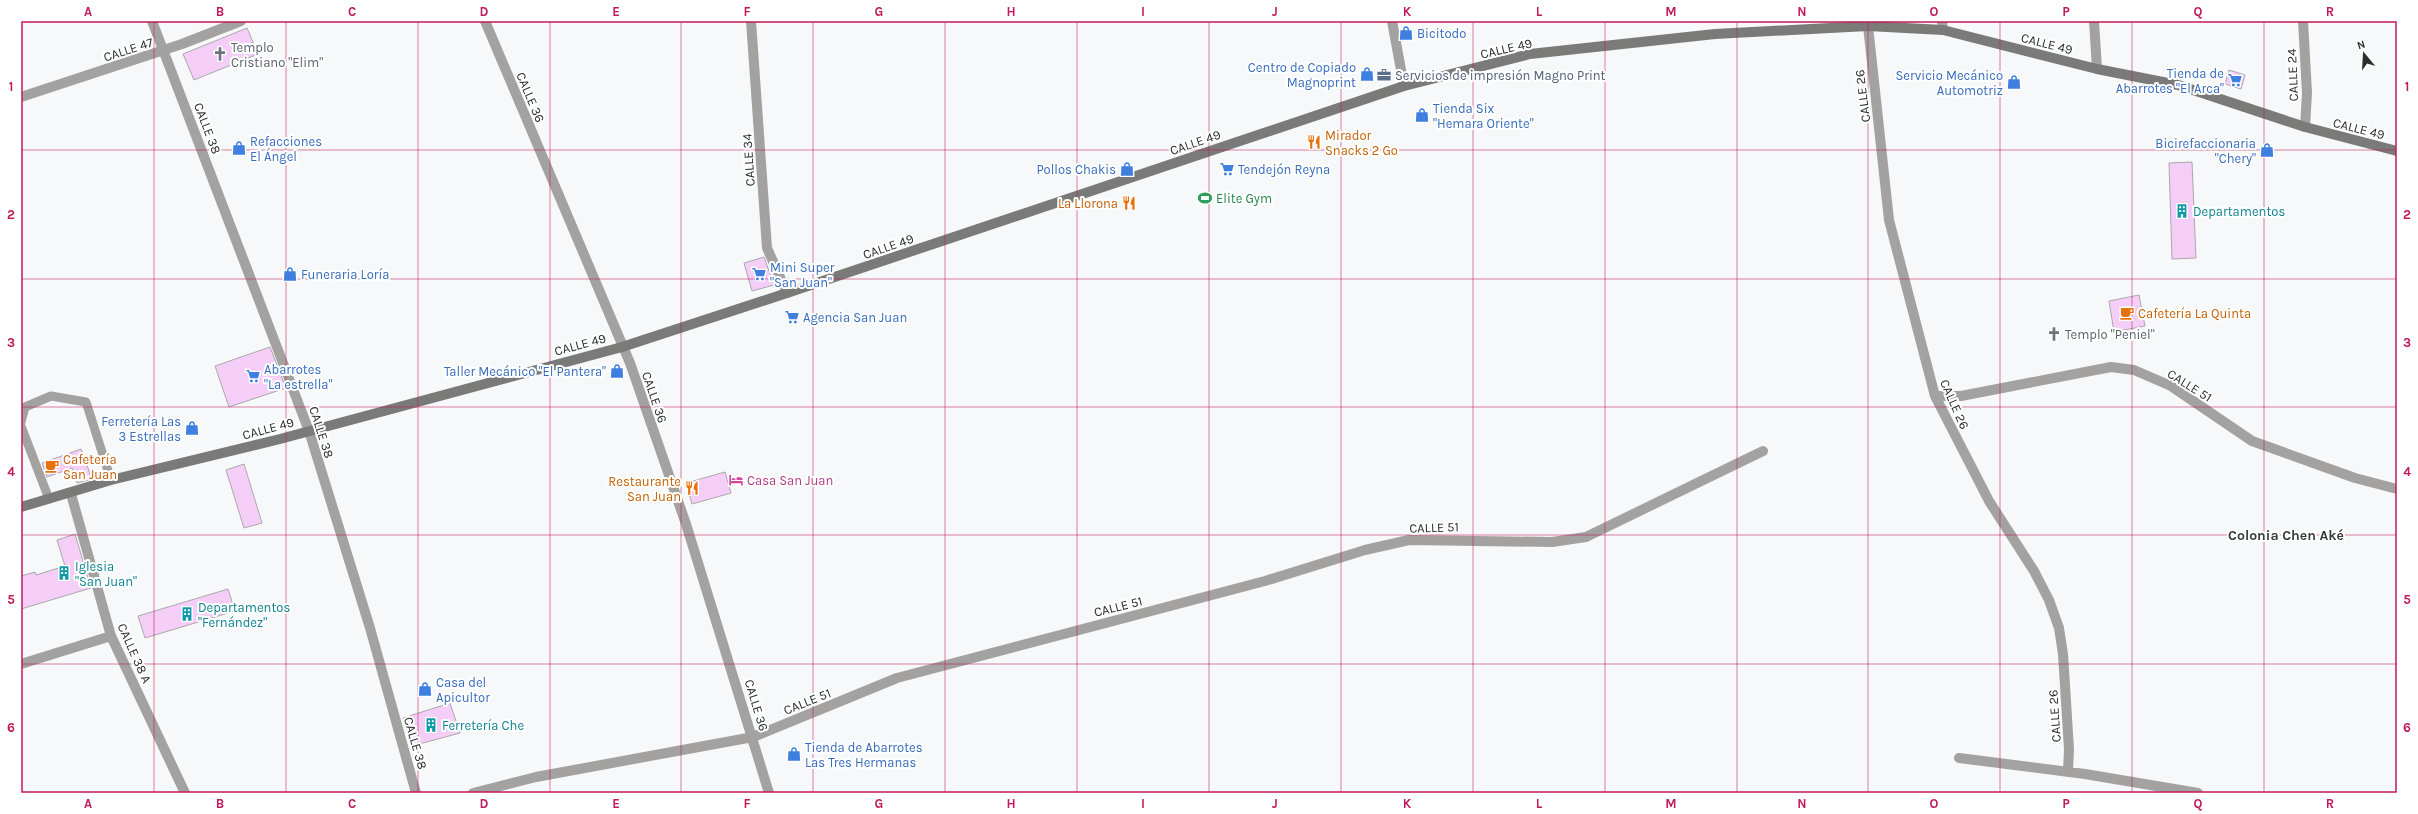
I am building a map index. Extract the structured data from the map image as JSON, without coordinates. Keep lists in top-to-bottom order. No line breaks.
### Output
{"streets":{"street":["CALLE 49","CALLE 47","CALLE 24","CALLE 26","CALLE 36","CALLE 38","CALLE 34","CALLE 51","CALLE 38 A"]},"crossings":[["CALLE 49","CALLE 24"],["CALLE 49","CALLE 26"],["CALLE 49","CALLE 36"],["CALLE 49","CALLE 38"],["CALLE 49","CALLE 34"],["CALLE 49","CALLE 38 A"],["CALLE 47","CALLE 38"],["CALLE 26","CALLE 51"],["CALLE 36","CALLE 51"]],"districts":["Colonia Chen Aké"],"places":{"shop":["Bicitodo","Centro de Copiado Magnoprint","Servicio Mecánico Automotriz","Tienda Six \"Hemara Oriente\"","Refacciones El Ángel","Bicirefaccionaria \"Chery\"","Pollos Chakis","Funeraria Loría","Taller Mecánico \"El Pantera\"","Ferretería Las 3 Estrellas","Casa del Apicultor","Tienda de Abarrotes Las Tres Hermanas"],"church":["Templo Cristiano \"Elim\"","Templo \"Peniel\""],"office":["Servicios de impresión Magno Print"],"supermarket":["Tienda de Abarrotes \"El Arca\"","Tendejón Reyna","Mini Super \"San Juan\"","Agencia San Juan","Abarrotes \"La estrella\""],"restaurant":["Mirador Snacks 2 Go","La Llorona","Restaurante San Juan"],"sports":["Elite Gym"],"building":["Departamentos","Iglesia \"San Juan\"","Departamentos \"Fernández\"","Ferretería Che"],"cafe":["Cafetería La Quinta","Cafetería San Juan"],"hotel":["Casa San Juan"]},"north":"top","grid":{"columns":["A","B","C","D","E","F","G","H","I","J","K","L","M","N","O","P","Q","R"],"rows":["1","2","3","4","5","6"]}}
